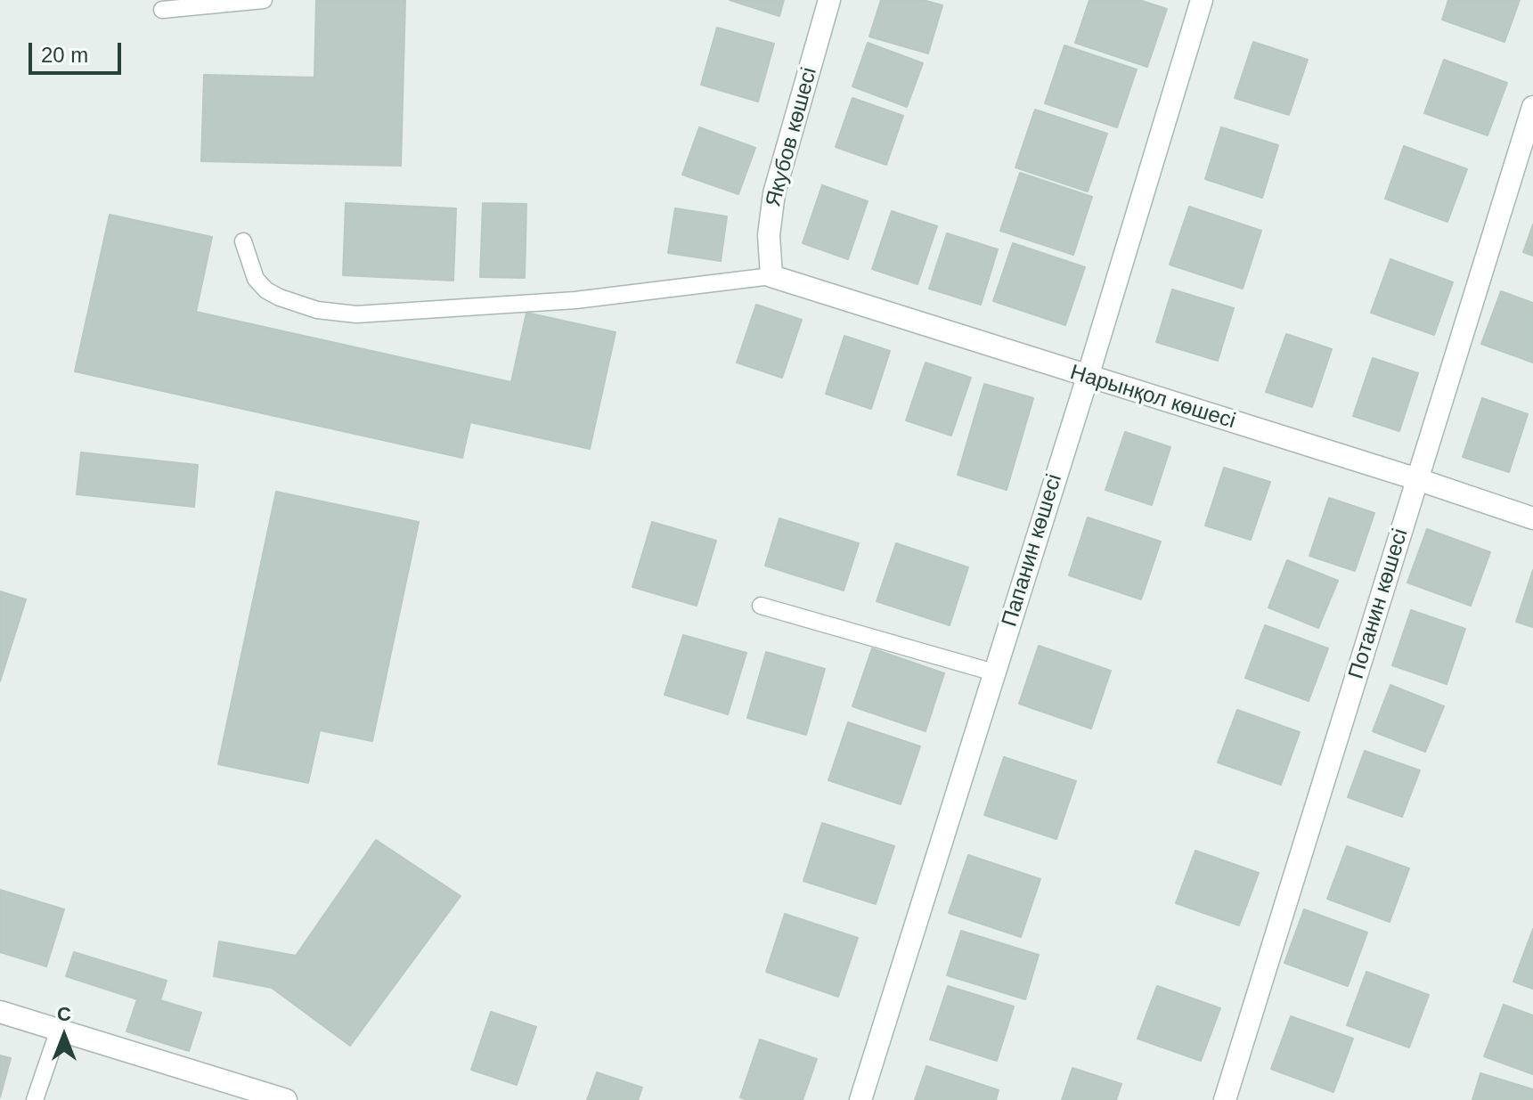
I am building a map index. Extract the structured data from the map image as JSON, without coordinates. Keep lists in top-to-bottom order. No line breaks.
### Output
{"streets":{"street":["Якубов көшесі","Нарынқол көшесі","Папанин көшесі","Потанин көшесі"]},"crossings":[["Якубов көшесі","Нарынқол көшесі"],["Нарынқол көшесі","Папанин көшесі"],["Нарынқол көшесі","Потанин көшесі"]],"scale_bar":"20 m","north":"top"}
